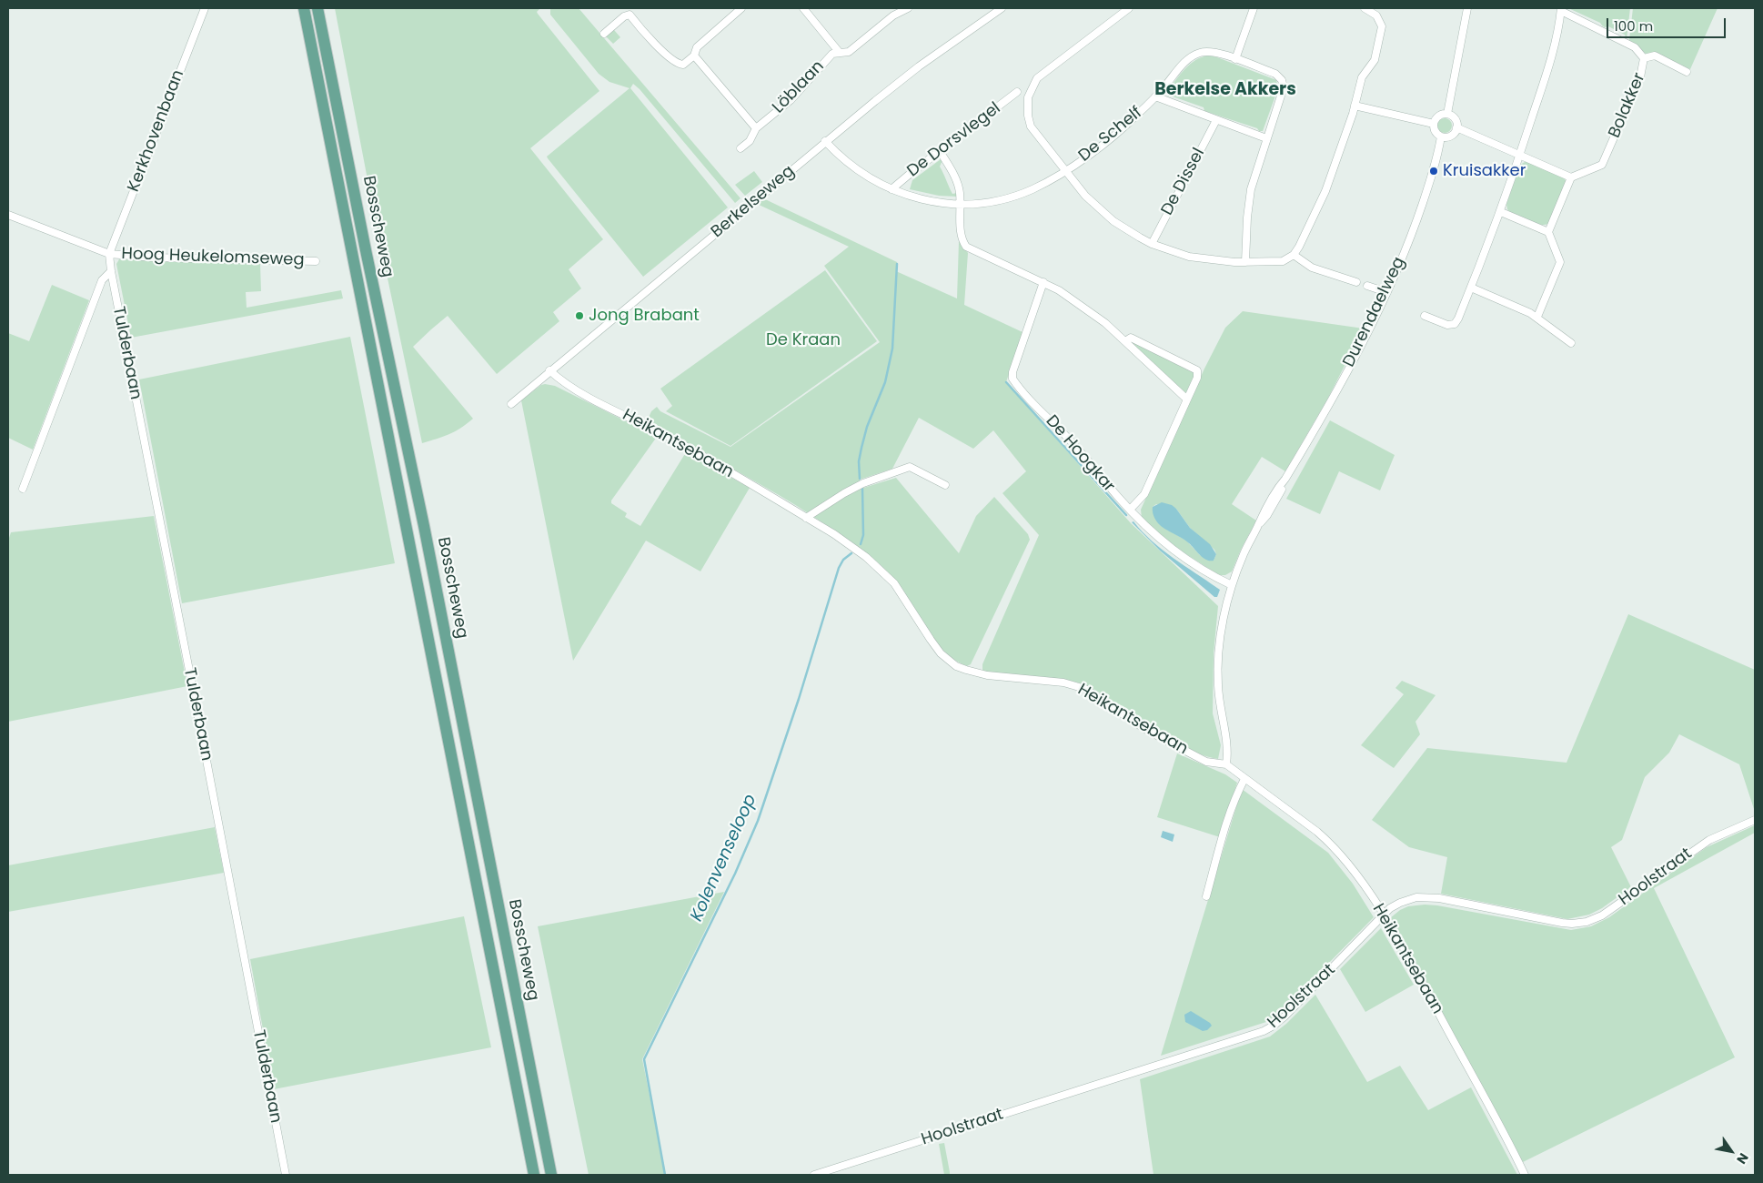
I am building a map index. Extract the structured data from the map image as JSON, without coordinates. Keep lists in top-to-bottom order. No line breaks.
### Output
{"streets":{"main road":["Bosscheweg"],"street":["Löblaan","Bolakker","Kerkhovenbaan","De Schelf","De Dorsvlegel","De Dissel","Berkelseweg","Hoog Heukelomseweg","Durendaelweg","Tulderbaan","Heikantsebaan","De Hoogkar","Hoolstraat"]},"crossings":[["Kerkhovenbaan","Hoog Heukelomseweg"],["Kerkhovenbaan","Tulderbaan"],["De Schelf","De Dorsvlegel"],["De Schelf","Berkelseweg"],["Berkelseweg","Heikantsebaan"],["Hoog Heukelomseweg","Tulderbaan"],["Durendaelweg","Heikantsebaan"],["Durendaelweg","De Hoogkar"],["Heikantsebaan","Hoolstraat"]],"districts":["Berkelse Akkers"],"water":["Kolenvenseloop"],"parks":["De Kraan"],"places":["Kruisakker","Jong Brabant"],"scale_bar":"100 m","north":"bottom right"}
